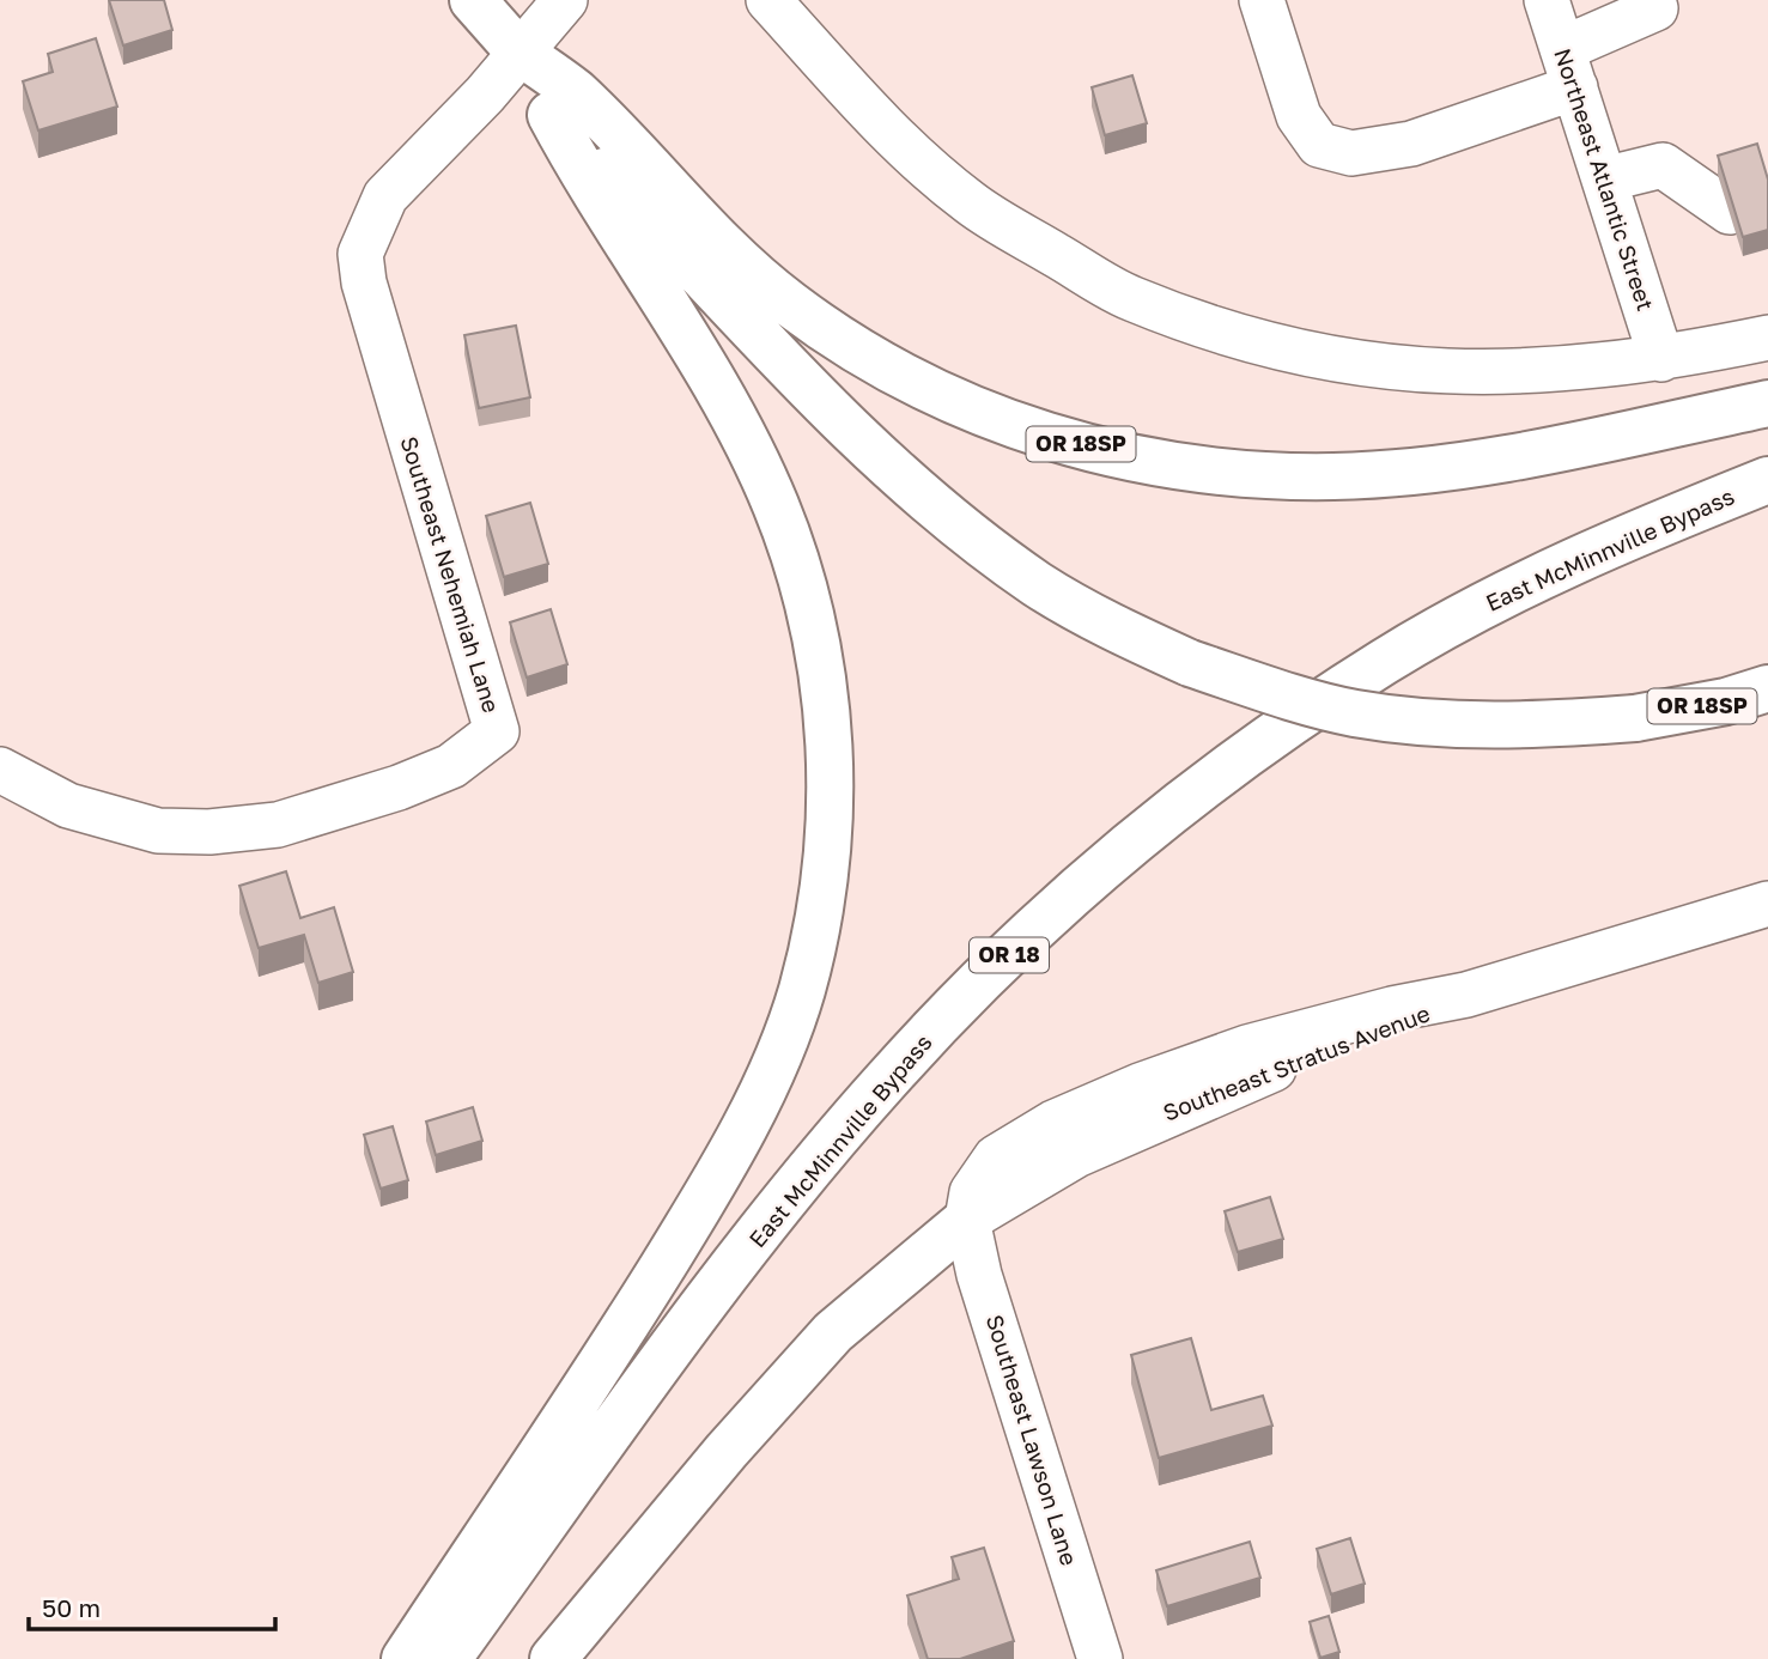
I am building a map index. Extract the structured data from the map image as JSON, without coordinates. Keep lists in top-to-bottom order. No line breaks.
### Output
{"streets":{"main road":["OR 18SP","East McMinnville Bypass","OR 18"],"street":["Northeast Atlantic Street","Southeast Nehemiah Lane","Southeast Stratus Avenue","Southeast Lawson Lane"]},"crossings":[["OR 18SP","Southeast Nehemiah Lane"],["Southeast Stratus Avenue","Southeast Lawson Lane"]],"scale_bar":"50 m"}
